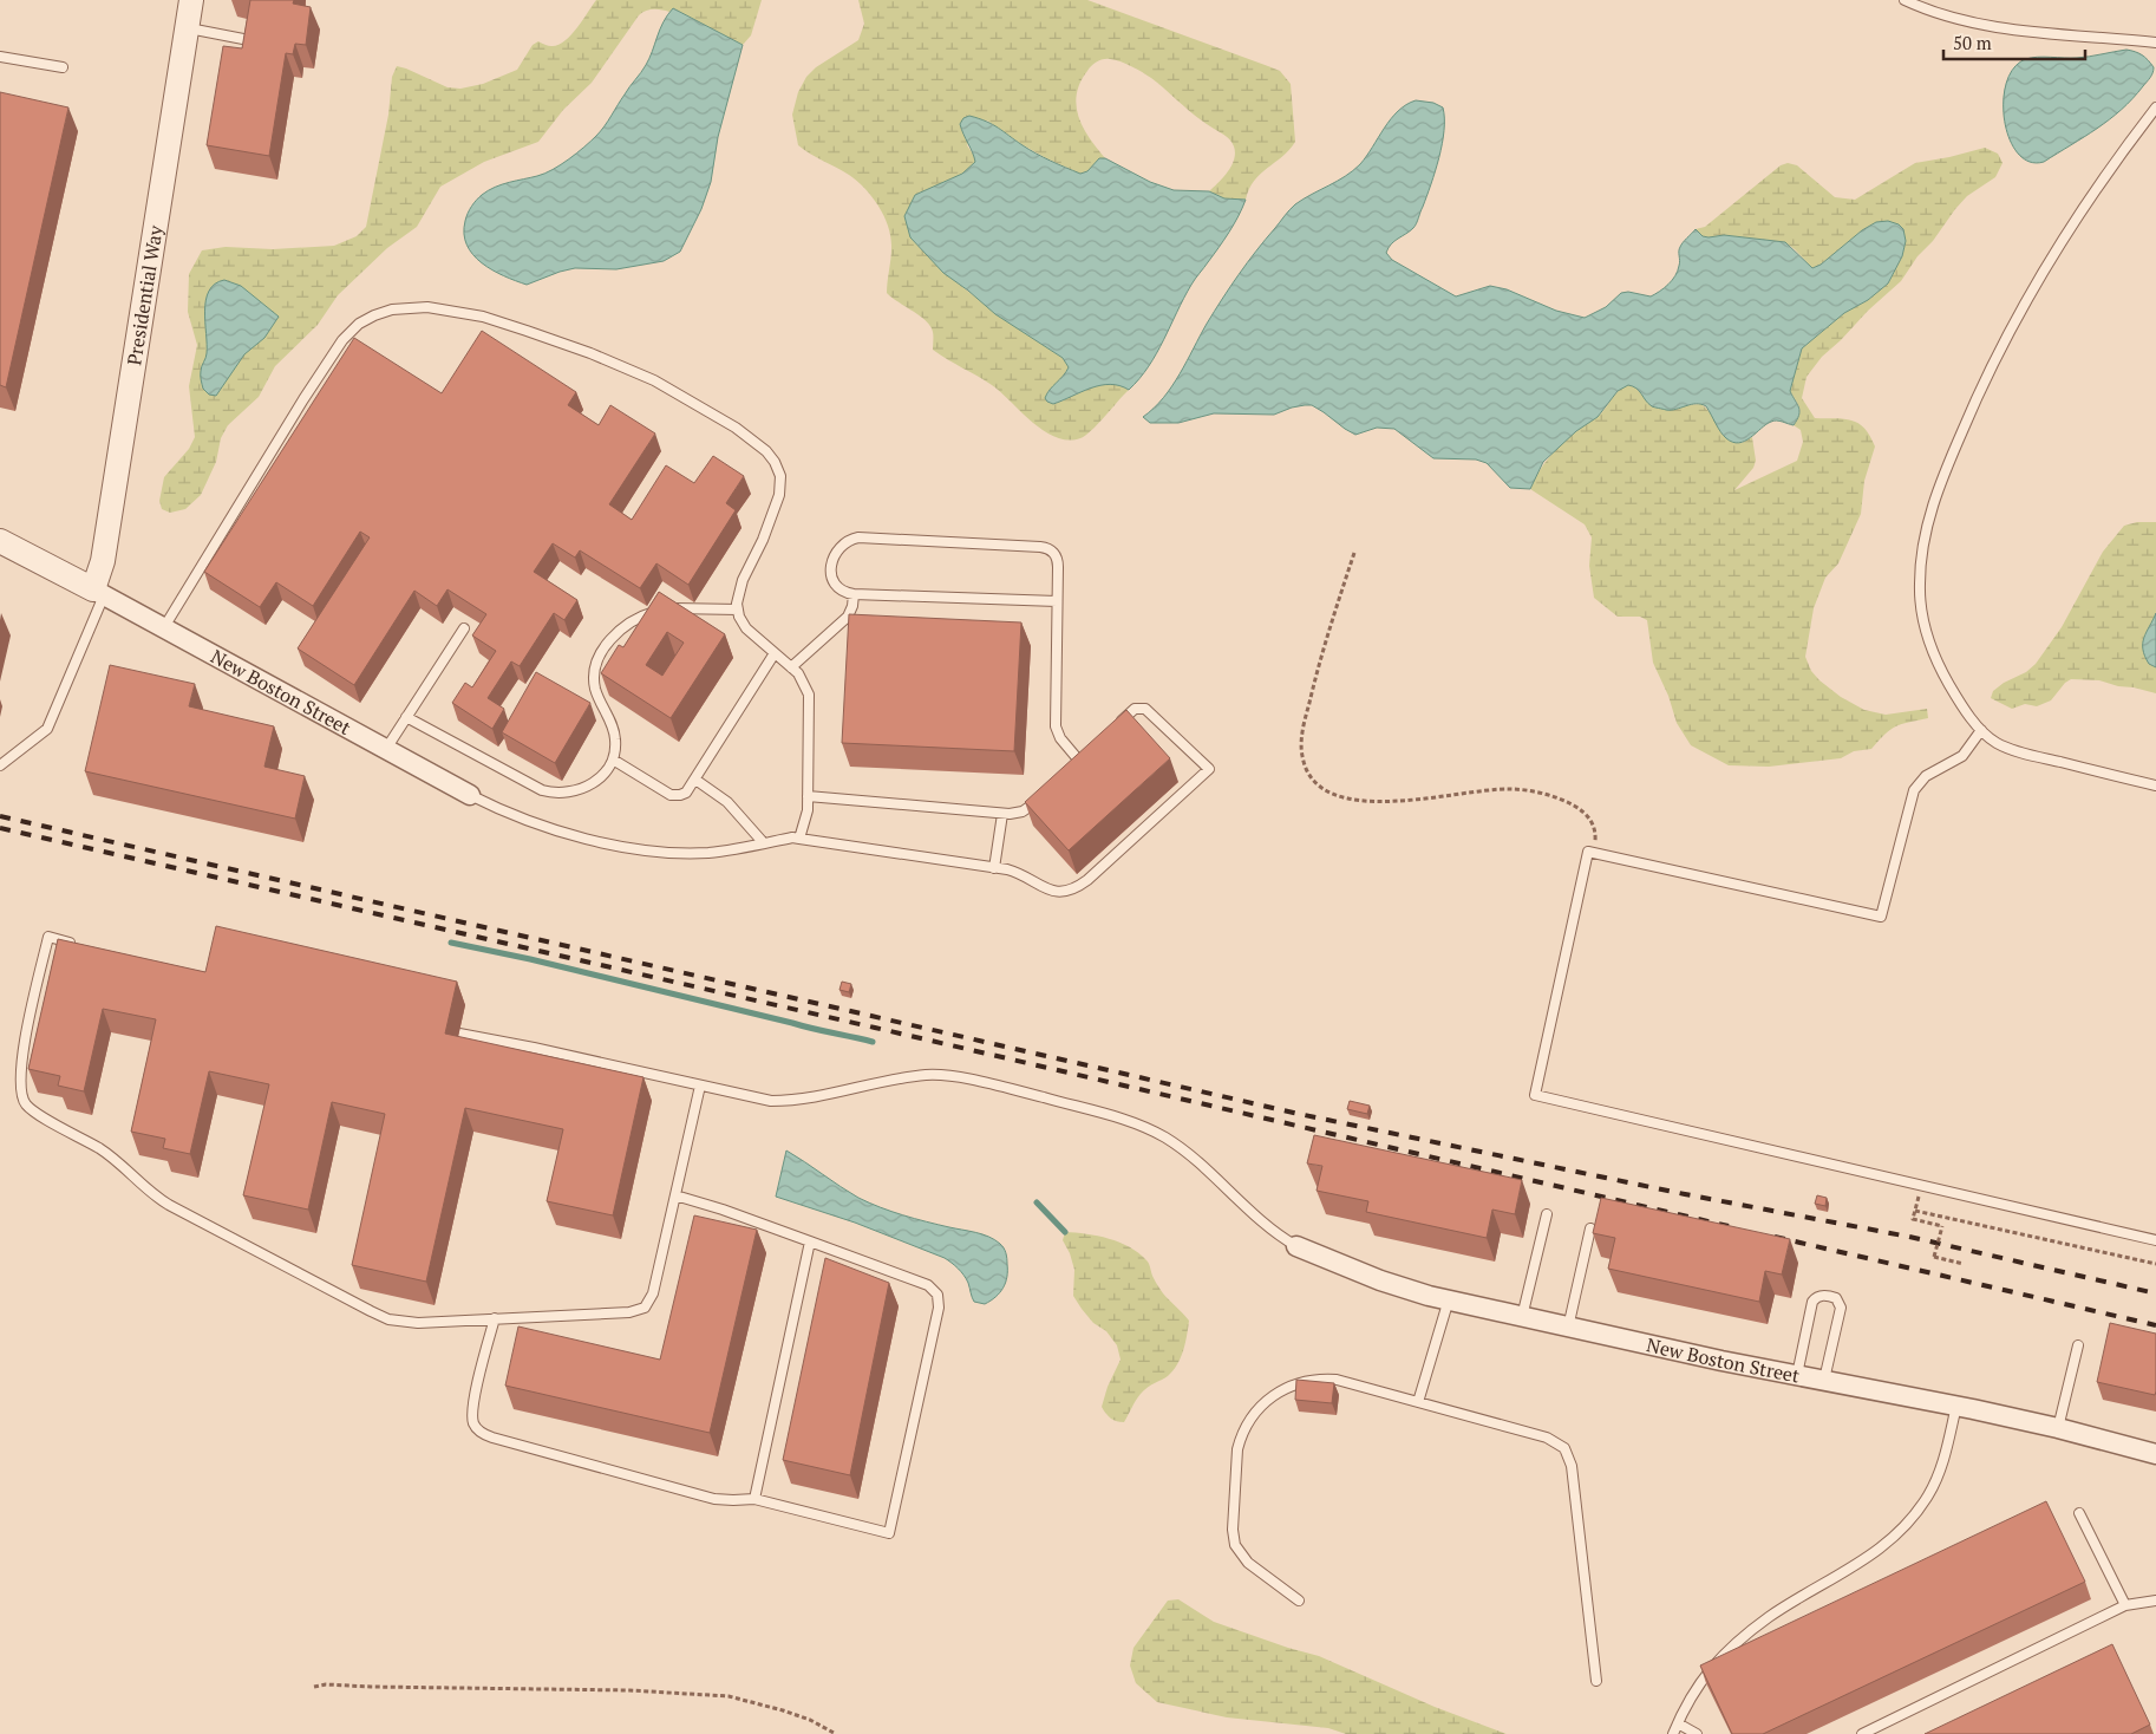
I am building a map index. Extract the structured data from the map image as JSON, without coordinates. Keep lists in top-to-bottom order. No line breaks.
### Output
{"streets":{"street":["Presidential Way","New Boston Street"]},"crossings":[["Presidential Way","New Boston Street"]],"scale_bar":"50 m"}
